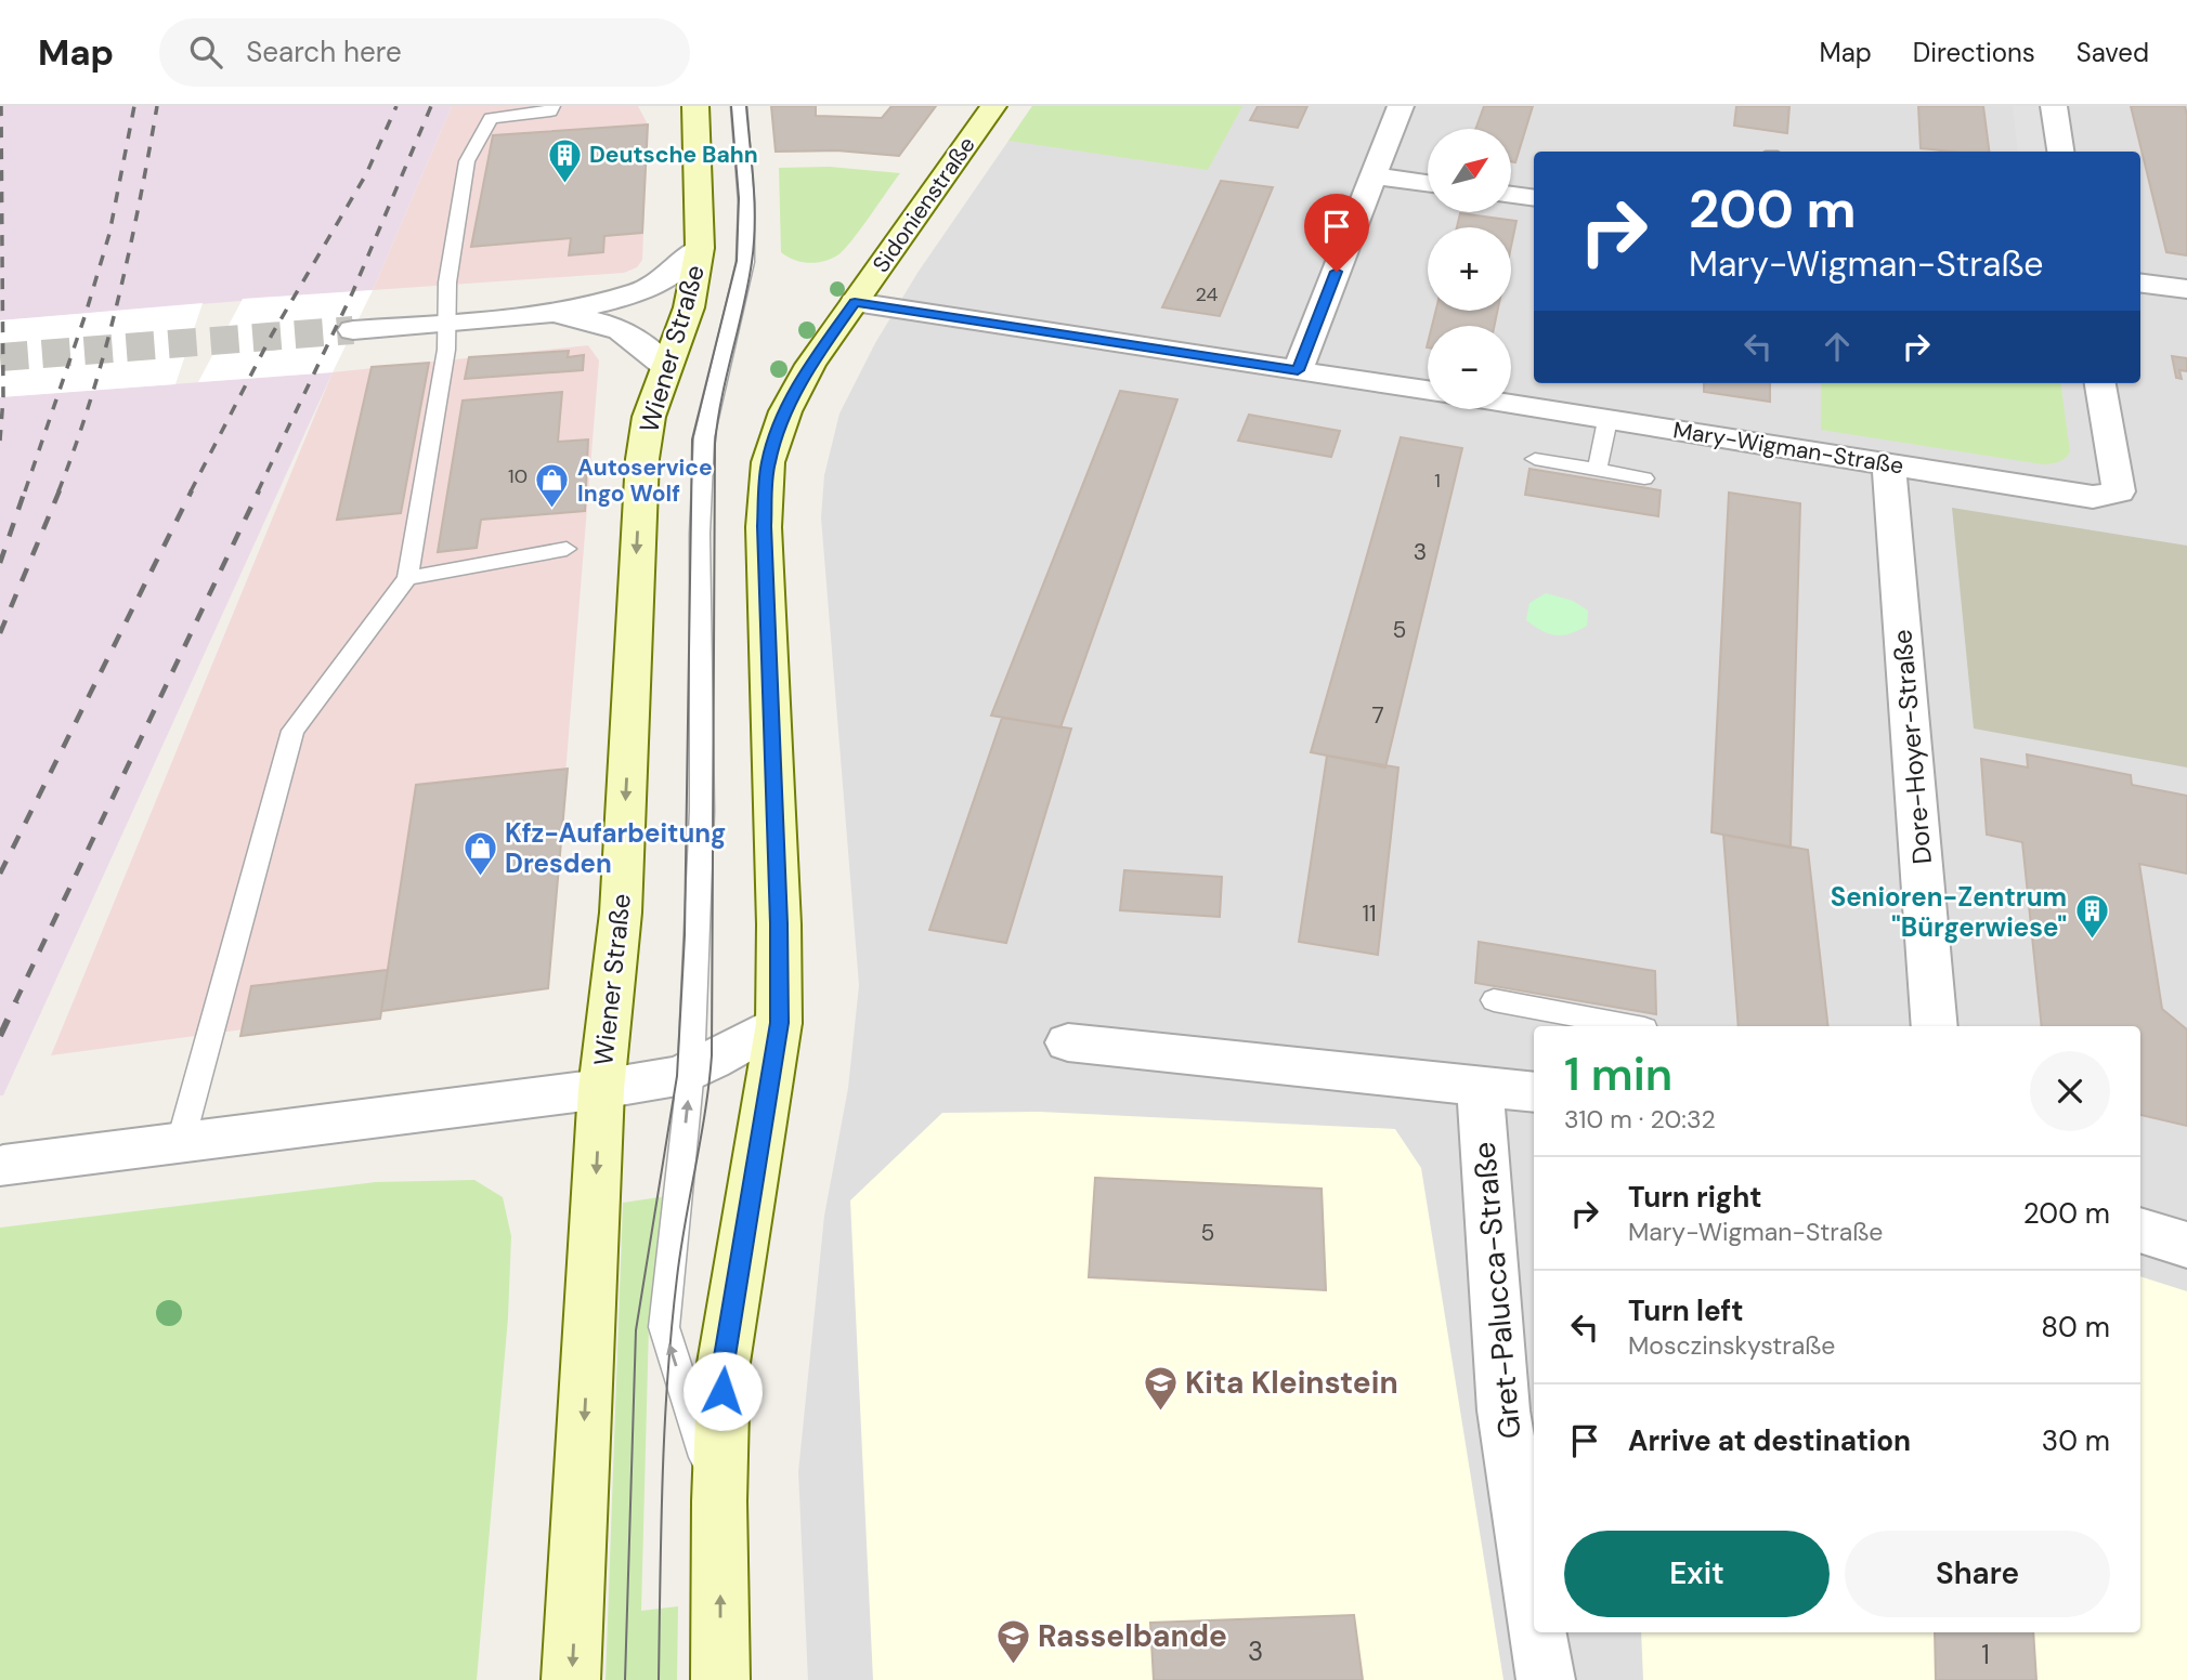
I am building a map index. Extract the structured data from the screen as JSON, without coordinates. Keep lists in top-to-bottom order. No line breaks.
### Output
{"streets":{"main road":["Sidonienstraße","Wiener Straße"],"street":["Mary-Wigman-Straße","Dore-Hoyer-Straße","Gret-Palucca-Straße"]},"crossings":[["Mary-Wigman-Straße","Dore-Hoyer-Straße"]],"places":{"building":["Deutsche Bahn","Senioren-Zentrum \"Bürgerwiese\""],"shop":["Autoservice Ingo Wolf","Kfz-Aufarbeitung Dresden"],"school or university":["Kita Kleinstein","Rasselbande"]},"house_numbers":["24","10","1","3","5","7","11","5","3","1"],"north":"top right","page":{"header":"Map","search":"Search here","nav":["Map","Directions","Saved"],"map_buttons":["+","−"],"turn":["200 m","Mary-Wigman-Straße"],"heading":["1 min","310 m · 20:32"],"list":[{"name":"Turn right","note":"Mary-Wigman-Straße","value":"200 m"},{"name":"Turn left","note":"Mosczinskystraße","value":"80 m"},{"name":"Arrive at destination","value":"30 m"}],"buttons":["Exit","Share"]}}
